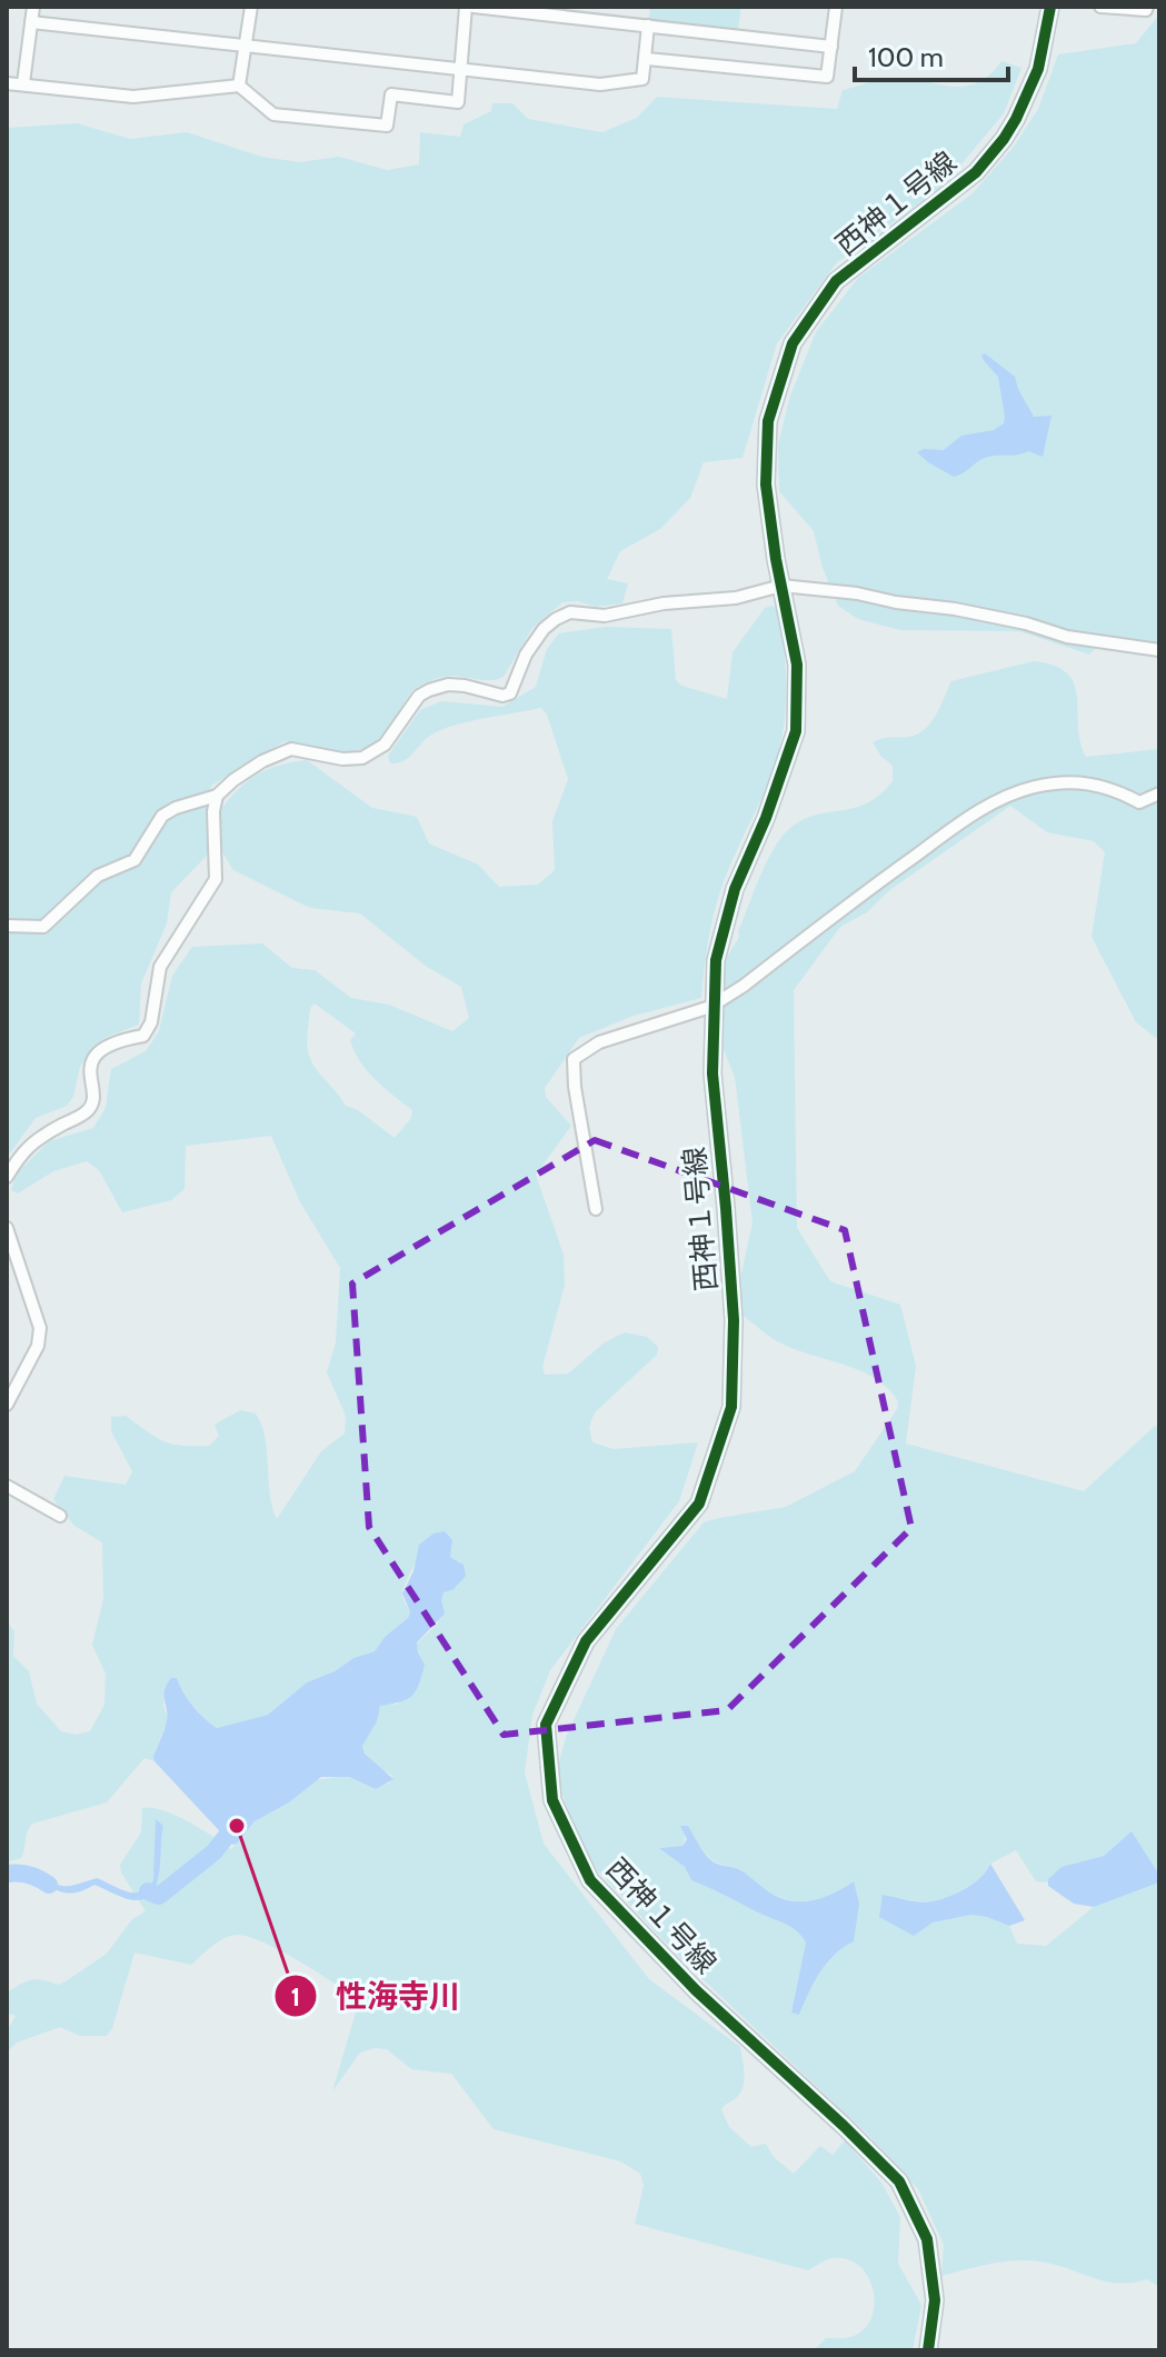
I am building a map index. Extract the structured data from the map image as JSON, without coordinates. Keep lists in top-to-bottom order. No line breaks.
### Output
{"streets":{"street":["西神１号線"]},"places":["性海寺川"],"scale_bar":"100 m"}
